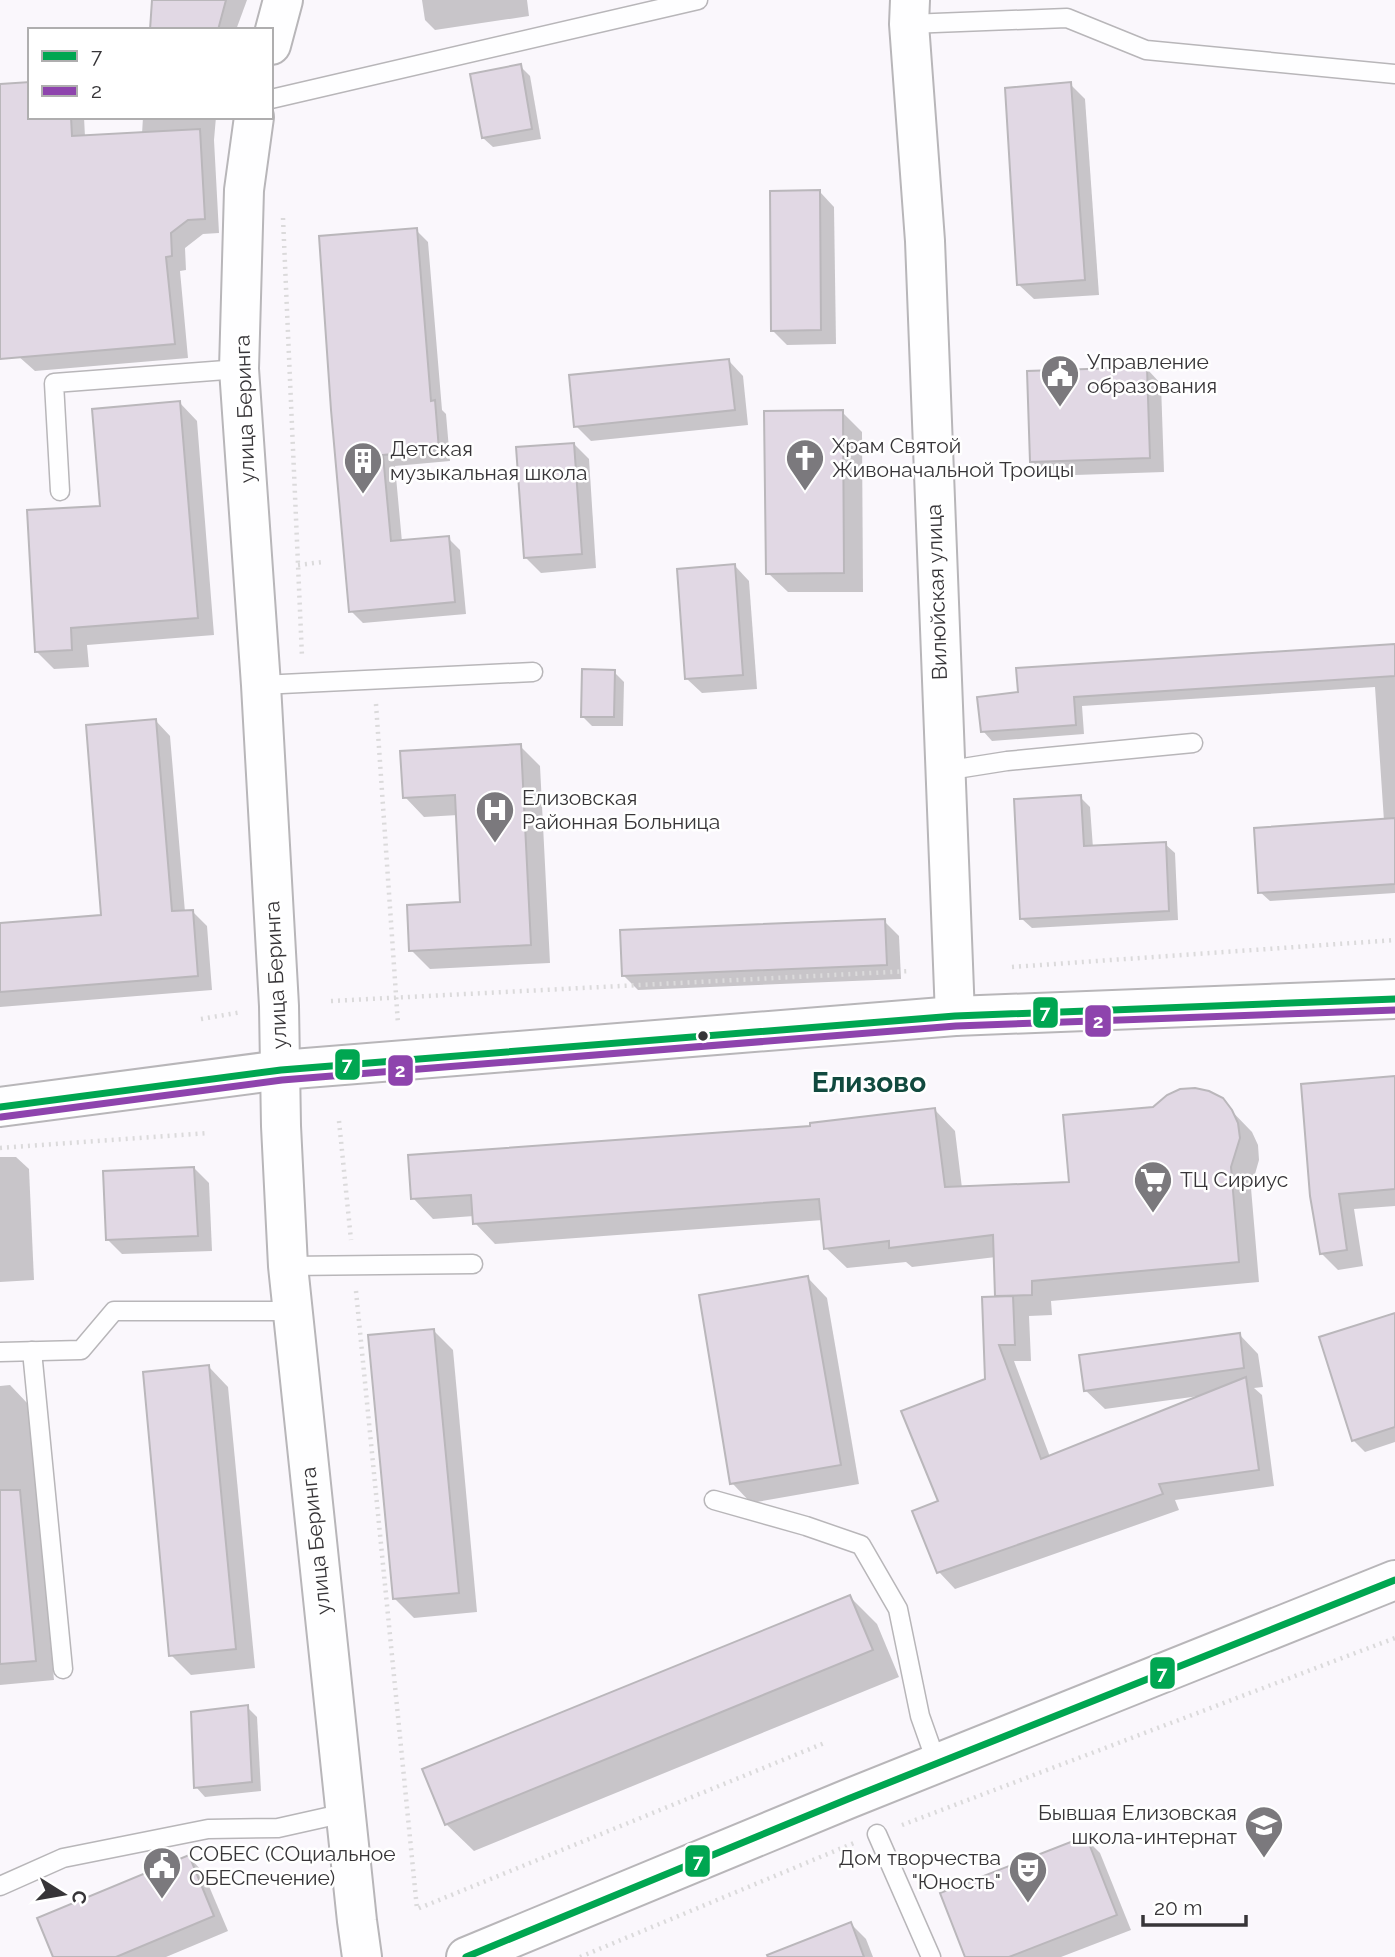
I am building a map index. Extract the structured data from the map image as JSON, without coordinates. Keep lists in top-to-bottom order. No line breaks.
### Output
{"streets":{"street":["улица Беринга","Вилюйская улица"]},"districts":["Елизово"],"places":{"public building":["Управление образования","СОБЕС (СОциальное ОБЕСпечение)"],"church":["Храм Святой Живоначальной Троицы"],"building":["Детская музыкальная школа"],"hospital":["Елизовская Районная Больница"],"supermarket":["ТЦ Сириус"],"school or university":["Бывшая Елизовская школа-интернат"],"theatre":["Дом творчества \"Юность\""]},"lines":["transit line 7","transit line 2"],"legend":["7","2"],"scale_bar":"20 m","north":"right"}
